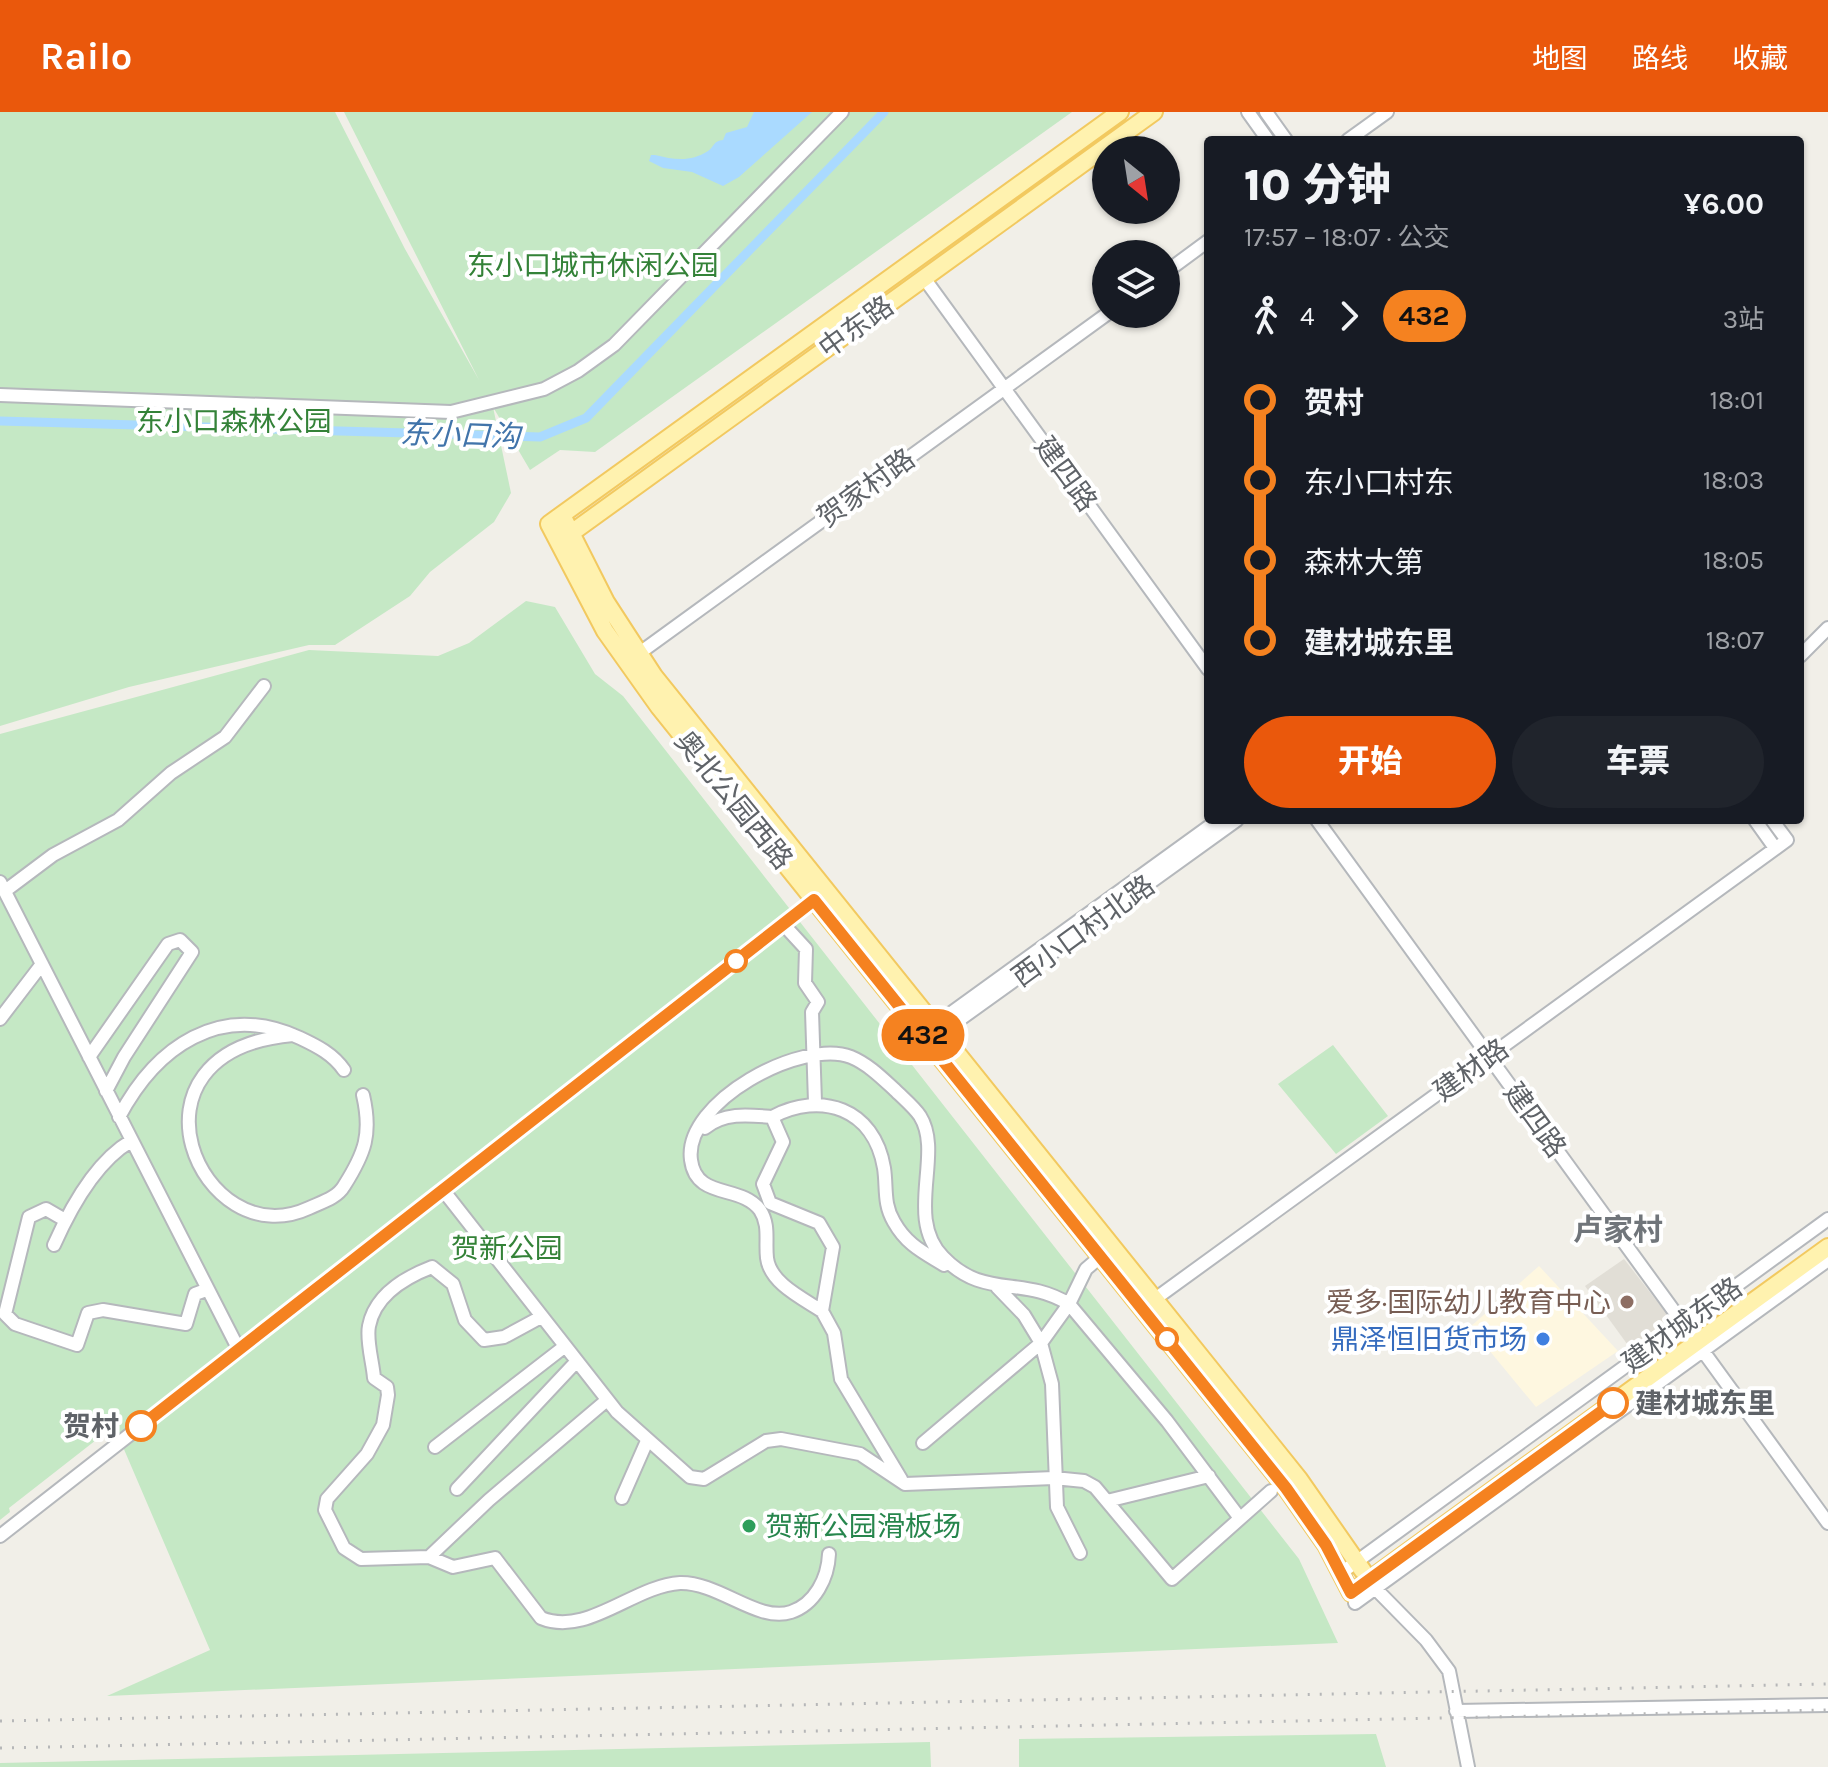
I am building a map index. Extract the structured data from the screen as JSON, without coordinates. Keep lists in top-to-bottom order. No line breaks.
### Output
{"streets":{"main road":["中东路","奥北公园西路","建材城东路"],"street":["建四路","贺家村路","西小口村北路","建材路"]},"crossings":[["中东路","建四路"],["中东路","奥北公园西路"],["建四路","贺家村路"],["建四路","建材路"],["建四路","建材城东路"],["贺家村路","奥北公园西路"],["奥北公园西路","西小口村北路"],["奥北公园西路","建材路"],["奥北公园西路","建材城东路"]],"districts":["卢家村"],"water":["东小口沟"],"parks":["东小口城市休闲公园","东小口森林公园","贺新公园"],"places":["爱多·国际幼儿教育中心","鼎泽恒旧货市场","建材城东里","贺村","贺新公园滑板场"],"lines":["bus line 432"],"north":"bottom right","page":{"header":"Railo","nav":["地图","路线","收藏"],"on_map":"432","heading":["10 分钟","17:57 – 18:07 · 公交","¥6.00"],"legs":["4","432","3站"],"list":[{"name":"贺村","value":"18:01"},{"name":"东小口村东","value":"18:03"},{"name":"森林大第","value":"18:05"},{"name":"建材城东里","value":"18:07"}],"buttons":["开始","车票"]}}
